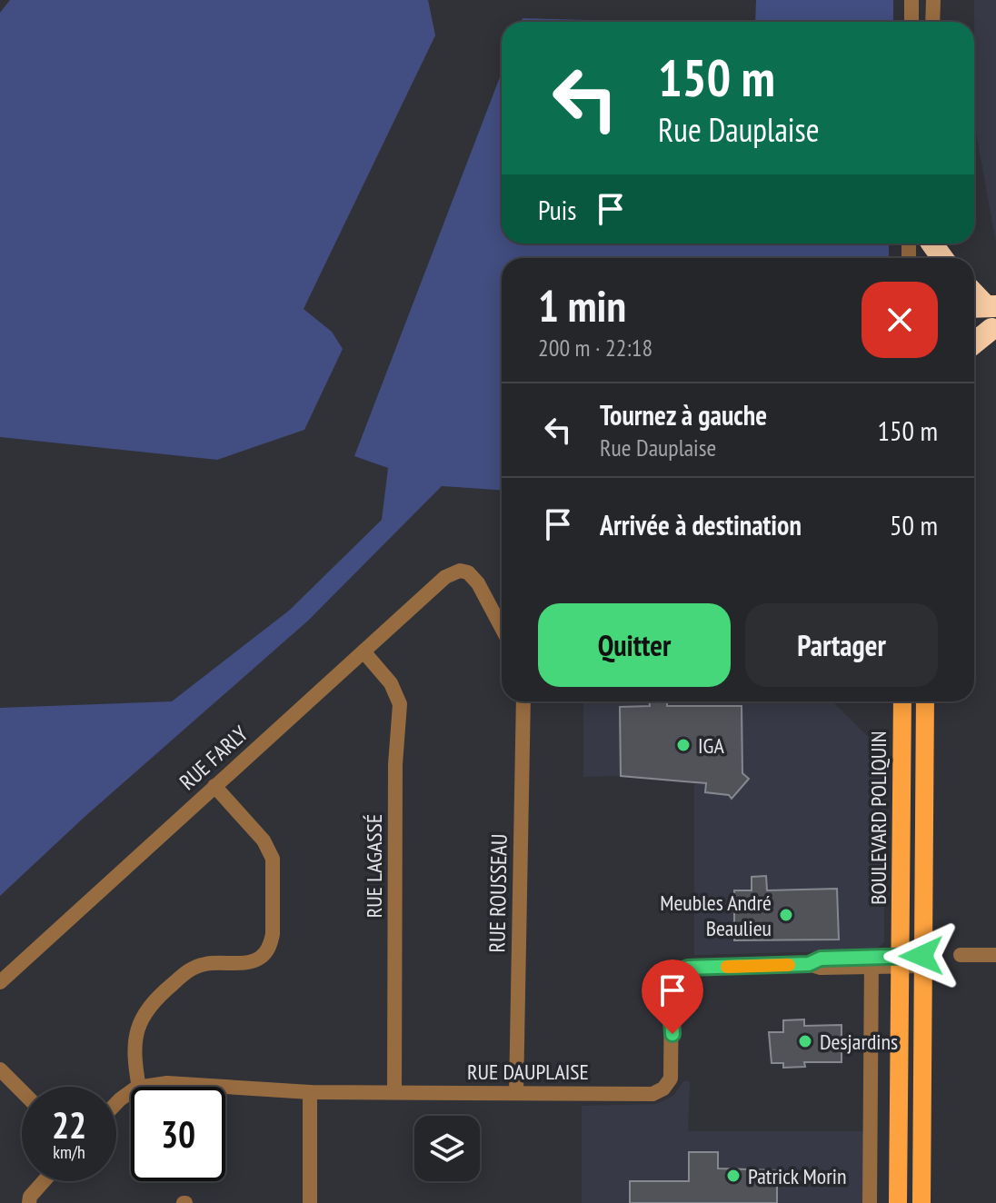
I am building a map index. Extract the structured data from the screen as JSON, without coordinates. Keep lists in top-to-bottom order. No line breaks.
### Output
{"streets":{"main road":["BOULEVARD POLIQUIN"],"street":["RUE FARLY","RUE LAGASSÉ","RUE ROUSSEAU","RUE DAUPLAISE"]},"crossings":[["RUE FARLY","RUE LAGASSÉ"],["BOULEVARD POLIQUIN","RUE DAUPLAISE"],["RUE LAGASSÉ","RUE DAUPLAISE"],["RUE ROUSSEAU","RUE DAUPLAISE"]],"places":["IGA","Meubles André Beaulieu","Desjardins","Patrick Morin"],"page":{"turn":["150 m","Rue Dauplaise"],"then":"Puis","heading":["1 min","200 m · 22:18"],"list":[{"name":"Tournez à gauche","note":"Rue Dauplaise","value":"150 m"},{"name":"Arrivée à destination","value":"50 m"}],"buttons":["Quitter","Partager"],"speed":"22 km/h","limit":"30"}}
